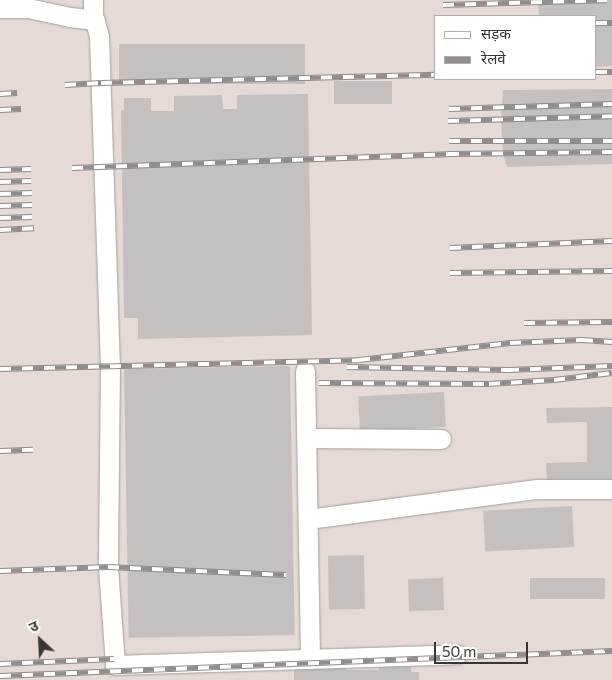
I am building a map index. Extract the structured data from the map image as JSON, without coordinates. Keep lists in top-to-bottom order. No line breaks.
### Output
{"legend":["सड़क","रेलवे"],"scale_bar":"50 m","north":"top left"}
